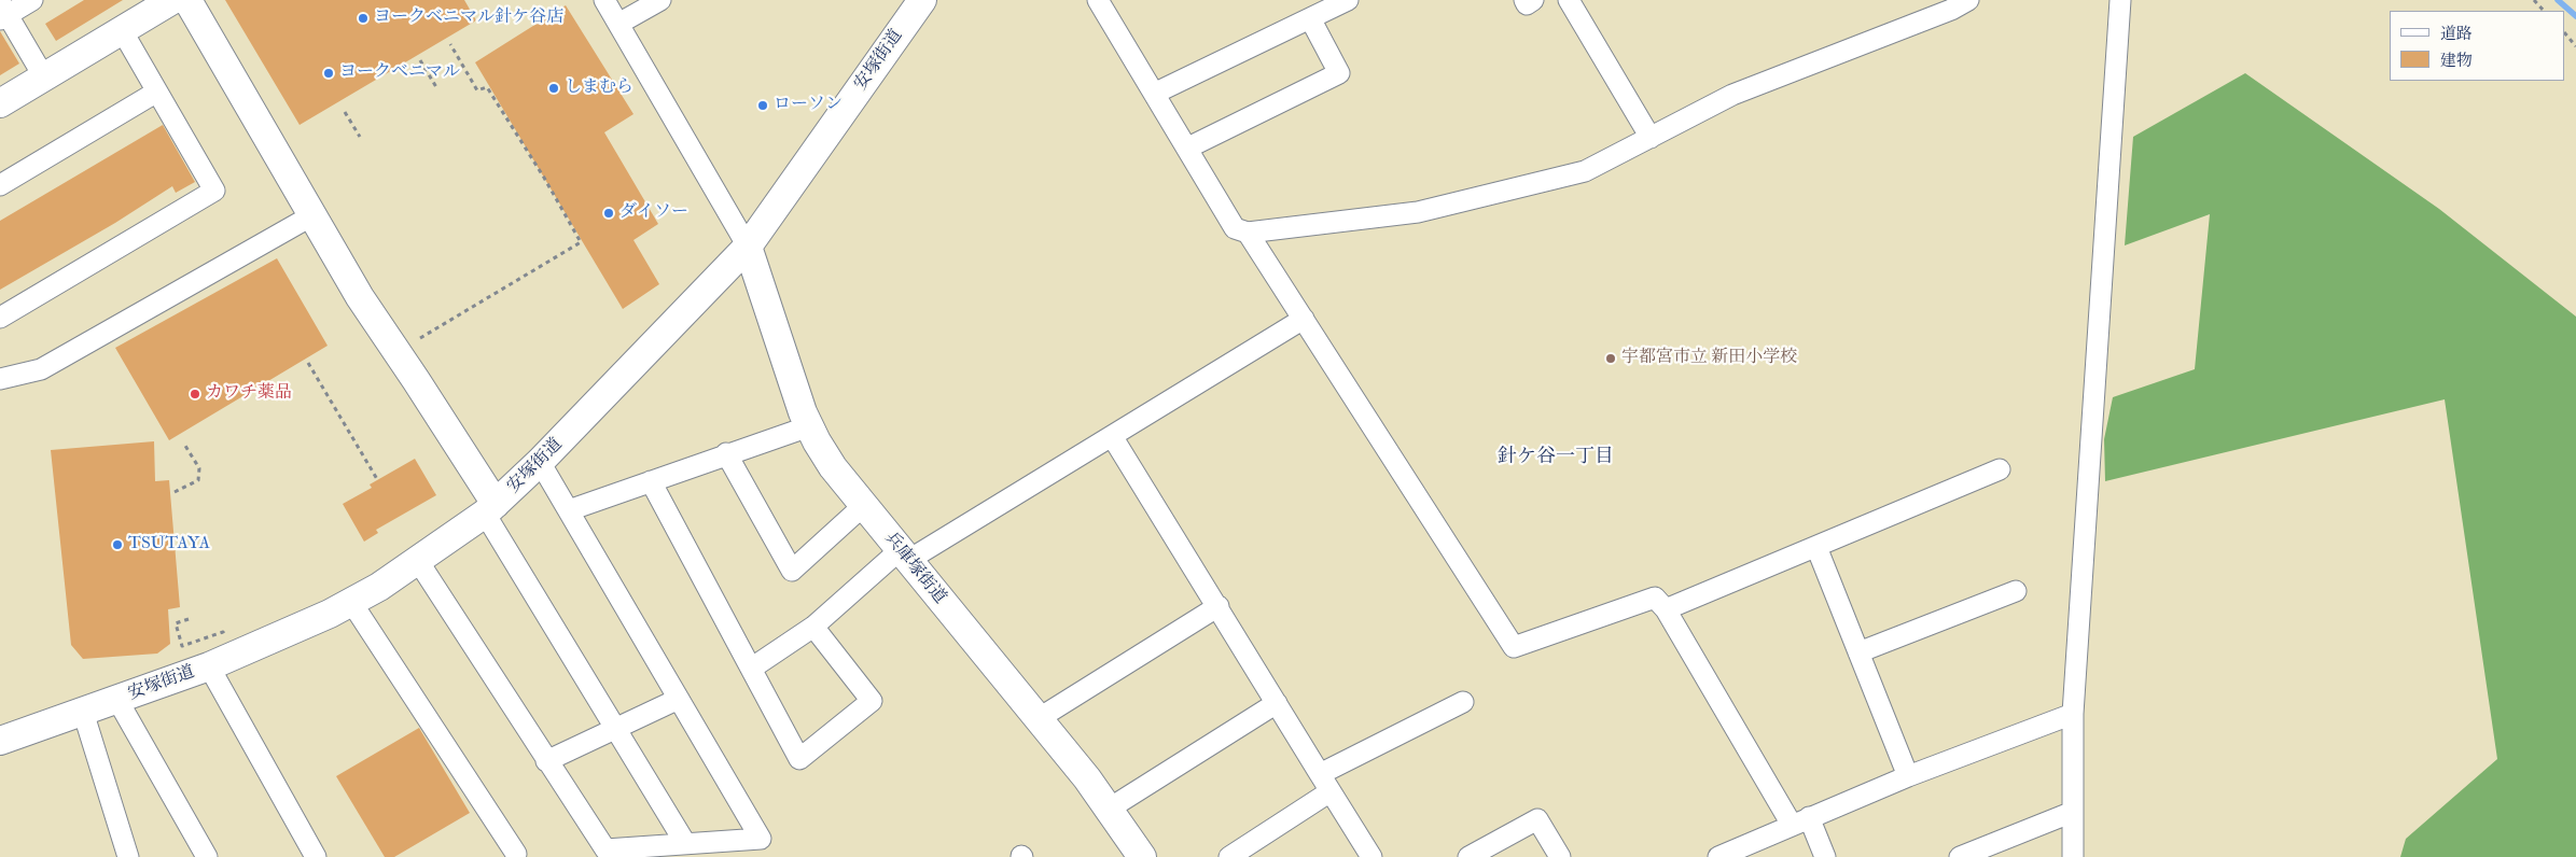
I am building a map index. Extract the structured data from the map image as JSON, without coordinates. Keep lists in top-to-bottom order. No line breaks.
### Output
{"streets":{"street":["安塚街道","兵庫塚街道"]},"crossings":[["安塚街道","兵庫塚街道"]],"districts":["針ケ谷一丁目"],"places":["ヨークベニマル針ケ谷店","ヨークベニマル","しまむら","ローソン","ダイソー","宇都宮市立 新田小学校","カワチ薬品","TSUTAYA"],"legend":["道路","建物"]}
